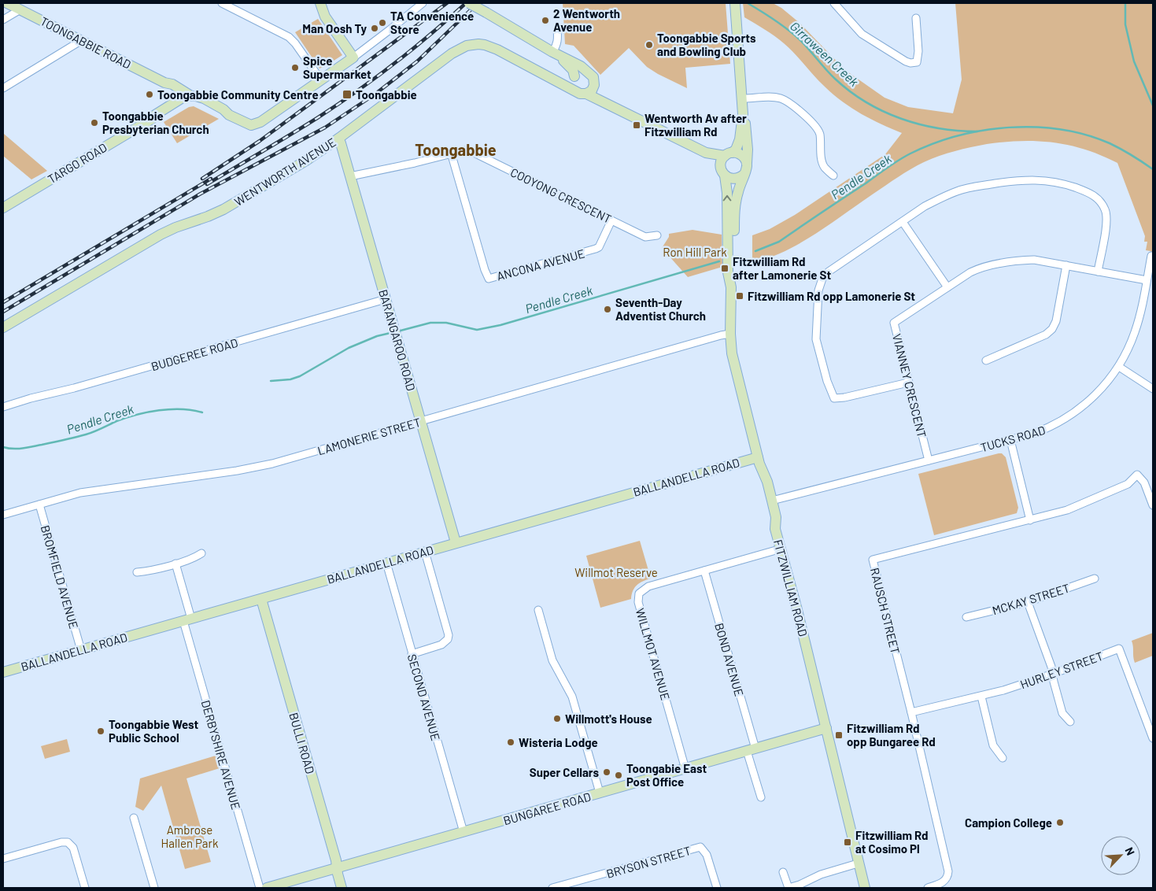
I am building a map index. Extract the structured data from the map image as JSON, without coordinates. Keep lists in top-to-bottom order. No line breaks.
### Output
{"streets":{"main road":["TOONGABBIE ROAD","TARGO ROAD","WENTWORTH AVENUE","BARANGAROO ROAD","BALLANDELLA ROAD","FITZWILLIAM ROAD","BULLI ROAD","BUNGAREE ROAD"],"street":["COOYONG CRESCENT","ANCONA AVENUE","BUDGEREE ROAD","VIANNEY CRESCENT","LAMONERIE STREET","TUCKS ROAD","BROMFIELD AVENUE","MCKAY STREET","RAUSCH STREET","WILLMOT AVENUE","BOND AVENUE","HURLEY STREET","SECOND AVENUE","DERBYSHIRE AVENUE","BRYSON STREET"]},"crossings":[["TOONGABBIE ROAD","TARGO ROAD"],["WENTWORTH AVENUE","BARANGAROO ROAD"],["COOYONG CRESCENT","ANCONA AVENUE"],["COOYONG CRESCENT","BARANGAROO ROAD"],["BARANGAROO ROAD","BUDGEREE ROAD"],["BARANGAROO ROAD","LAMONERIE STREET"],["BARANGAROO ROAD","BALLANDELLA ROAD"],["VIANNEY CRESCENT","TUCKS ROAD"],["LAMONERIE STREET","BROMFIELD AVENUE"],["LAMONERIE STREET","FITZWILLIAM ROAD"],["TUCKS ROAD","FITZWILLIAM ROAD"],["BALLANDELLA ROAD","BROMFIELD AVENUE"],["BALLANDELLA ROAD","FITZWILLIAM ROAD"],["BALLANDELLA ROAD","SECOND AVENUE"],["BALLANDELLA ROAD","BULLI ROAD"],["BALLANDELLA ROAD","DERBYSHIRE AVENUE"],["FITZWILLIAM ROAD","WILLMOT AVENUE"],["FITZWILLIAM ROAD","BUNGAREE ROAD"],["RAUSCH STREET","HURLEY STREET"],["WILLMOT AVENUE","BOND AVENUE"],["WILLMOT AVENUE","BUNGAREE ROAD"],["BOND AVENUE","BUNGAREE ROAD"],["SECOND AVENUE","BUNGAREE ROAD"],["BULLI ROAD","BUNGAREE ROAD"]],"districts":["Toongabbie"],"water":["Girraween Creek","Pendle Creek"],"parks":["Ron Hill Park","Willmot Reserve","Ambrose Hallen Park"],"places":{"other":["2 Wentworth Avenue","TA Convenience Store","Man Oosh Ty","Toongabbie Sports and Bowling Club","Spice Supermarket","Toongabbie Community Centre","Toongabbie Presbyterian Church","Seventh-Day Adventist Church","Willmott's House","Toongabbie West Public School","Wisteria Lodge","Super Cellars","Toongabie East Post Office","Campion College"],"transit":["Toongabbie","Wentworth Av after Fitzwilliam Rd","Fitzwilliam Rd after Lamonerie St","Fitzwilliam Rd opp Lamonerie St","Fitzwilliam Rd opp Bungaree Rd","Fitzwilliam Rd at Cosimo Pl"]},"north":"top right"}
